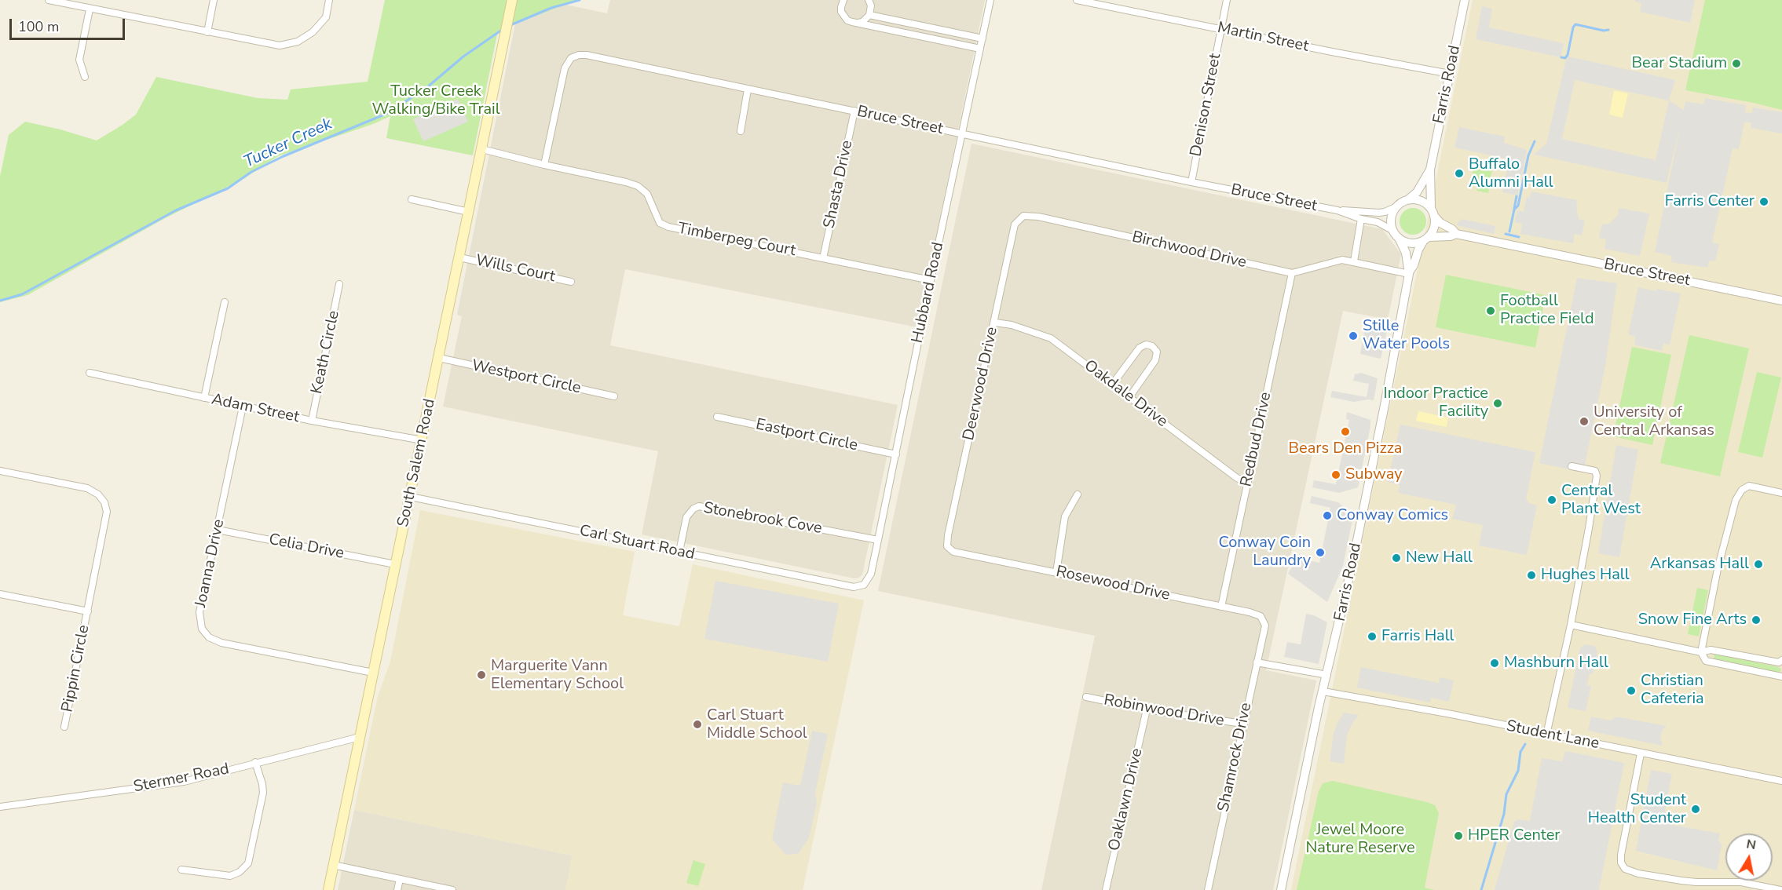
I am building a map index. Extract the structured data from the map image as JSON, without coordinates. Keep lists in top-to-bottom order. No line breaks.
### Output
{"streets":{"main road":["South Salem Road"],"street":["Martin Street","Farris Road","Denison Street","Bruce Street","Shasta Drive","Timberpeg Court","Birchwood Drive","Wills Court","Hubbard Road","Keath Circle","Westport Circle","Deerwood Drive","Oakdale Drive","Adam Street","Eastport Circle","Redbud Drive","Stonebrook Cove","Carl Stuart Road","Celia Drive","Joanna Drive","Rosewood Drive","Pippin Circle","Robinwood Drive","Student Lane","Shamrock Drive","Stermer Road","Oaklawn Drive"]},"crossings":[["Martin Street","Farris Road"],["Martin Street","Denison Street"],["Farris Road","Bruce Street"],["Farris Road","Birchwood Drive"],["Farris Road","Student Lane"],["Denison Street","Bruce Street"],["Bruce Street","Shasta Drive"],["Bruce Street","Timberpeg Court"],["Bruce Street","Hubbard Road"],["Shasta Drive","Timberpeg Court"],["Timberpeg Court","Hubbard Road"],["Timberpeg Court","South Salem Road"],["Birchwood Drive","Deerwood Drive"],["Birchwood Drive","Redbud Drive"],["Wills Court","South Salem Road"],["Hubbard Road","Eastport Circle"],["Hubbard Road","Stonebrook Cove"],["Hubbard Road","Carl Stuart Road"],["Keath Circle","Adam Street"],["Westport Circle","South Salem Road"],["Deerwood Drive","Oakdale Drive"],["Deerwood Drive","Rosewood Drive"],["Oakdale Drive","Redbud Drive"],["Adam Street","South Salem Road"],["Adam Street","Joanna Drive"],["Redbud Drive","Rosewood Drive"],["South Salem Road","Carl Stuart Road"],["South Salem Road","Celia Drive"],["South Salem Road","Joanna Drive"],["South Salem Road","Stermer Road"],["Stonebrook Cove","Carl Stuart Road"],["Celia Drive","Joanna Drive"],["Rosewood Drive","Shamrock Drive"],["Robinwood Drive","Shamrock Drive"],["Robinwood Drive","Oaklawn Drive"]],"water":["Tucker Creek"],"parks":["Tucker Creek Walking/Bike Trail","Jewel Moore Nature Reserve"],"places":["Bear Stadium","Buffalo Alumni Hall","Farris Center","Football Practice Field","Stille Water Pools","Indoor Practice Facility","University of Central Arkansas","Bears Den Pizza","Subway","Central Plant West","Conway Comics","Conway Coin Laundry","New Hall","Arkansas Hall","Hughes Hall","Snow Fine Arts","Farris Hall","Mashburn Hall","Marguerite Vann Elementary School","Christian Cafeteria","Carl Stuart Middle School","Student Health Center","HPER Center"],"scale_bar":"100 m","north":"top"}
